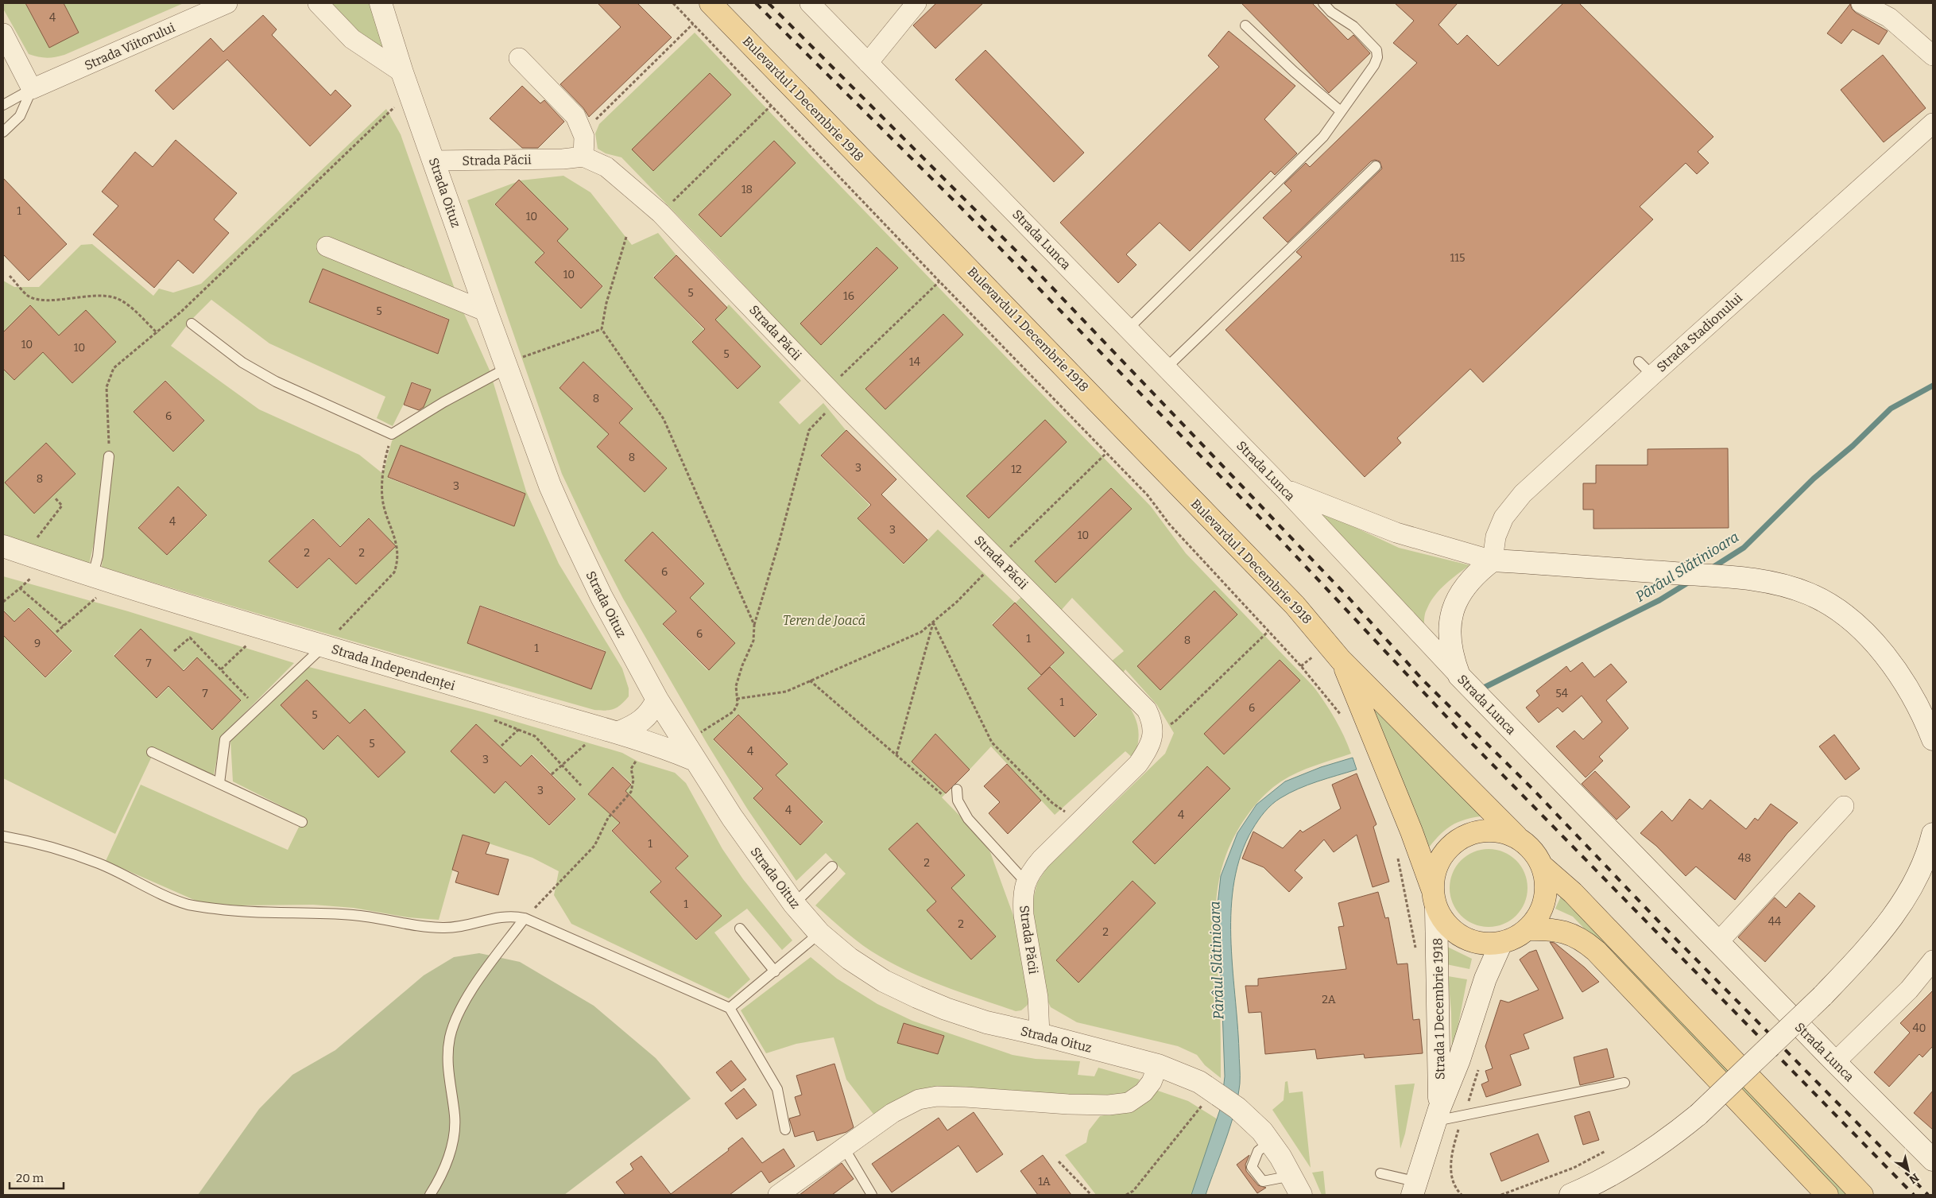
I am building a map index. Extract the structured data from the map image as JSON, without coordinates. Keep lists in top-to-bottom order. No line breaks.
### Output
{"streets":{"main road":["Bulevardul 1 Decembrie 1918"],"street":["Strada Viitorului","Strada Păcii","Strada Oituz","Strada Lunca","Strada Stadionului","Strada Independenței","Strada 1 Decembrie 1918"]},"crossings":[["Bulevardul 1 Decembrie 1918","Strada 1 Decembrie 1918"],["Strada Păcii","Strada Oituz"],["Strada Oituz","Strada Independenței"]],"water":["Pârâul Slătinioara"],"parks":["Teren de Joacă"],"house_numbers":["4","18","1","10","115","10","5","16","5","10","10","5","14","8","6","8","3","12","8","3","4","3","10","2","2","6","6","1","8","9","1","7","7","54","1","6","5","5","4","3","3","4","4","1","48","2","1","44","2","2","2A","40","1A"],"scale_bar":"20 m","north":"bottom right"}
